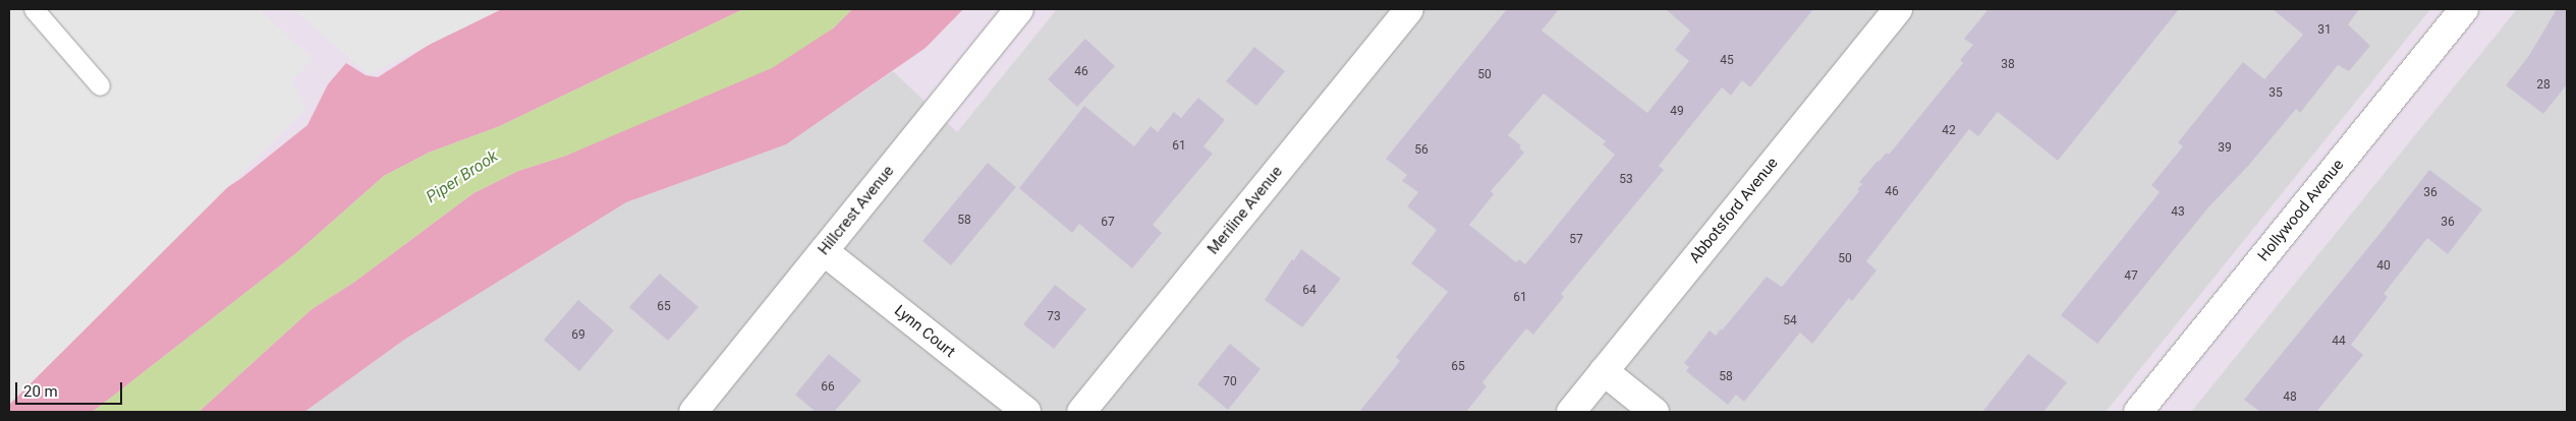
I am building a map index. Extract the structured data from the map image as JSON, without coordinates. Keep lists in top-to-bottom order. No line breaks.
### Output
{"streets":{"street":["Hillcrest Avenue","Meriline Avenue","Abbotsford Avenue","Hollywood Avenue","Lynn Court"]},"crossings":[["Hillcrest Avenue","Lynn Court"]],"water":["Piper Brook"],"house_numbers":["31","45","38","46","50","28","35","49","42","61","39","56","53","46","36","43","58","67","36","57","50","40","47","64","61","65","73","54","69","44","65","58","70","66","48"],"scale_bar":"20 m"}
